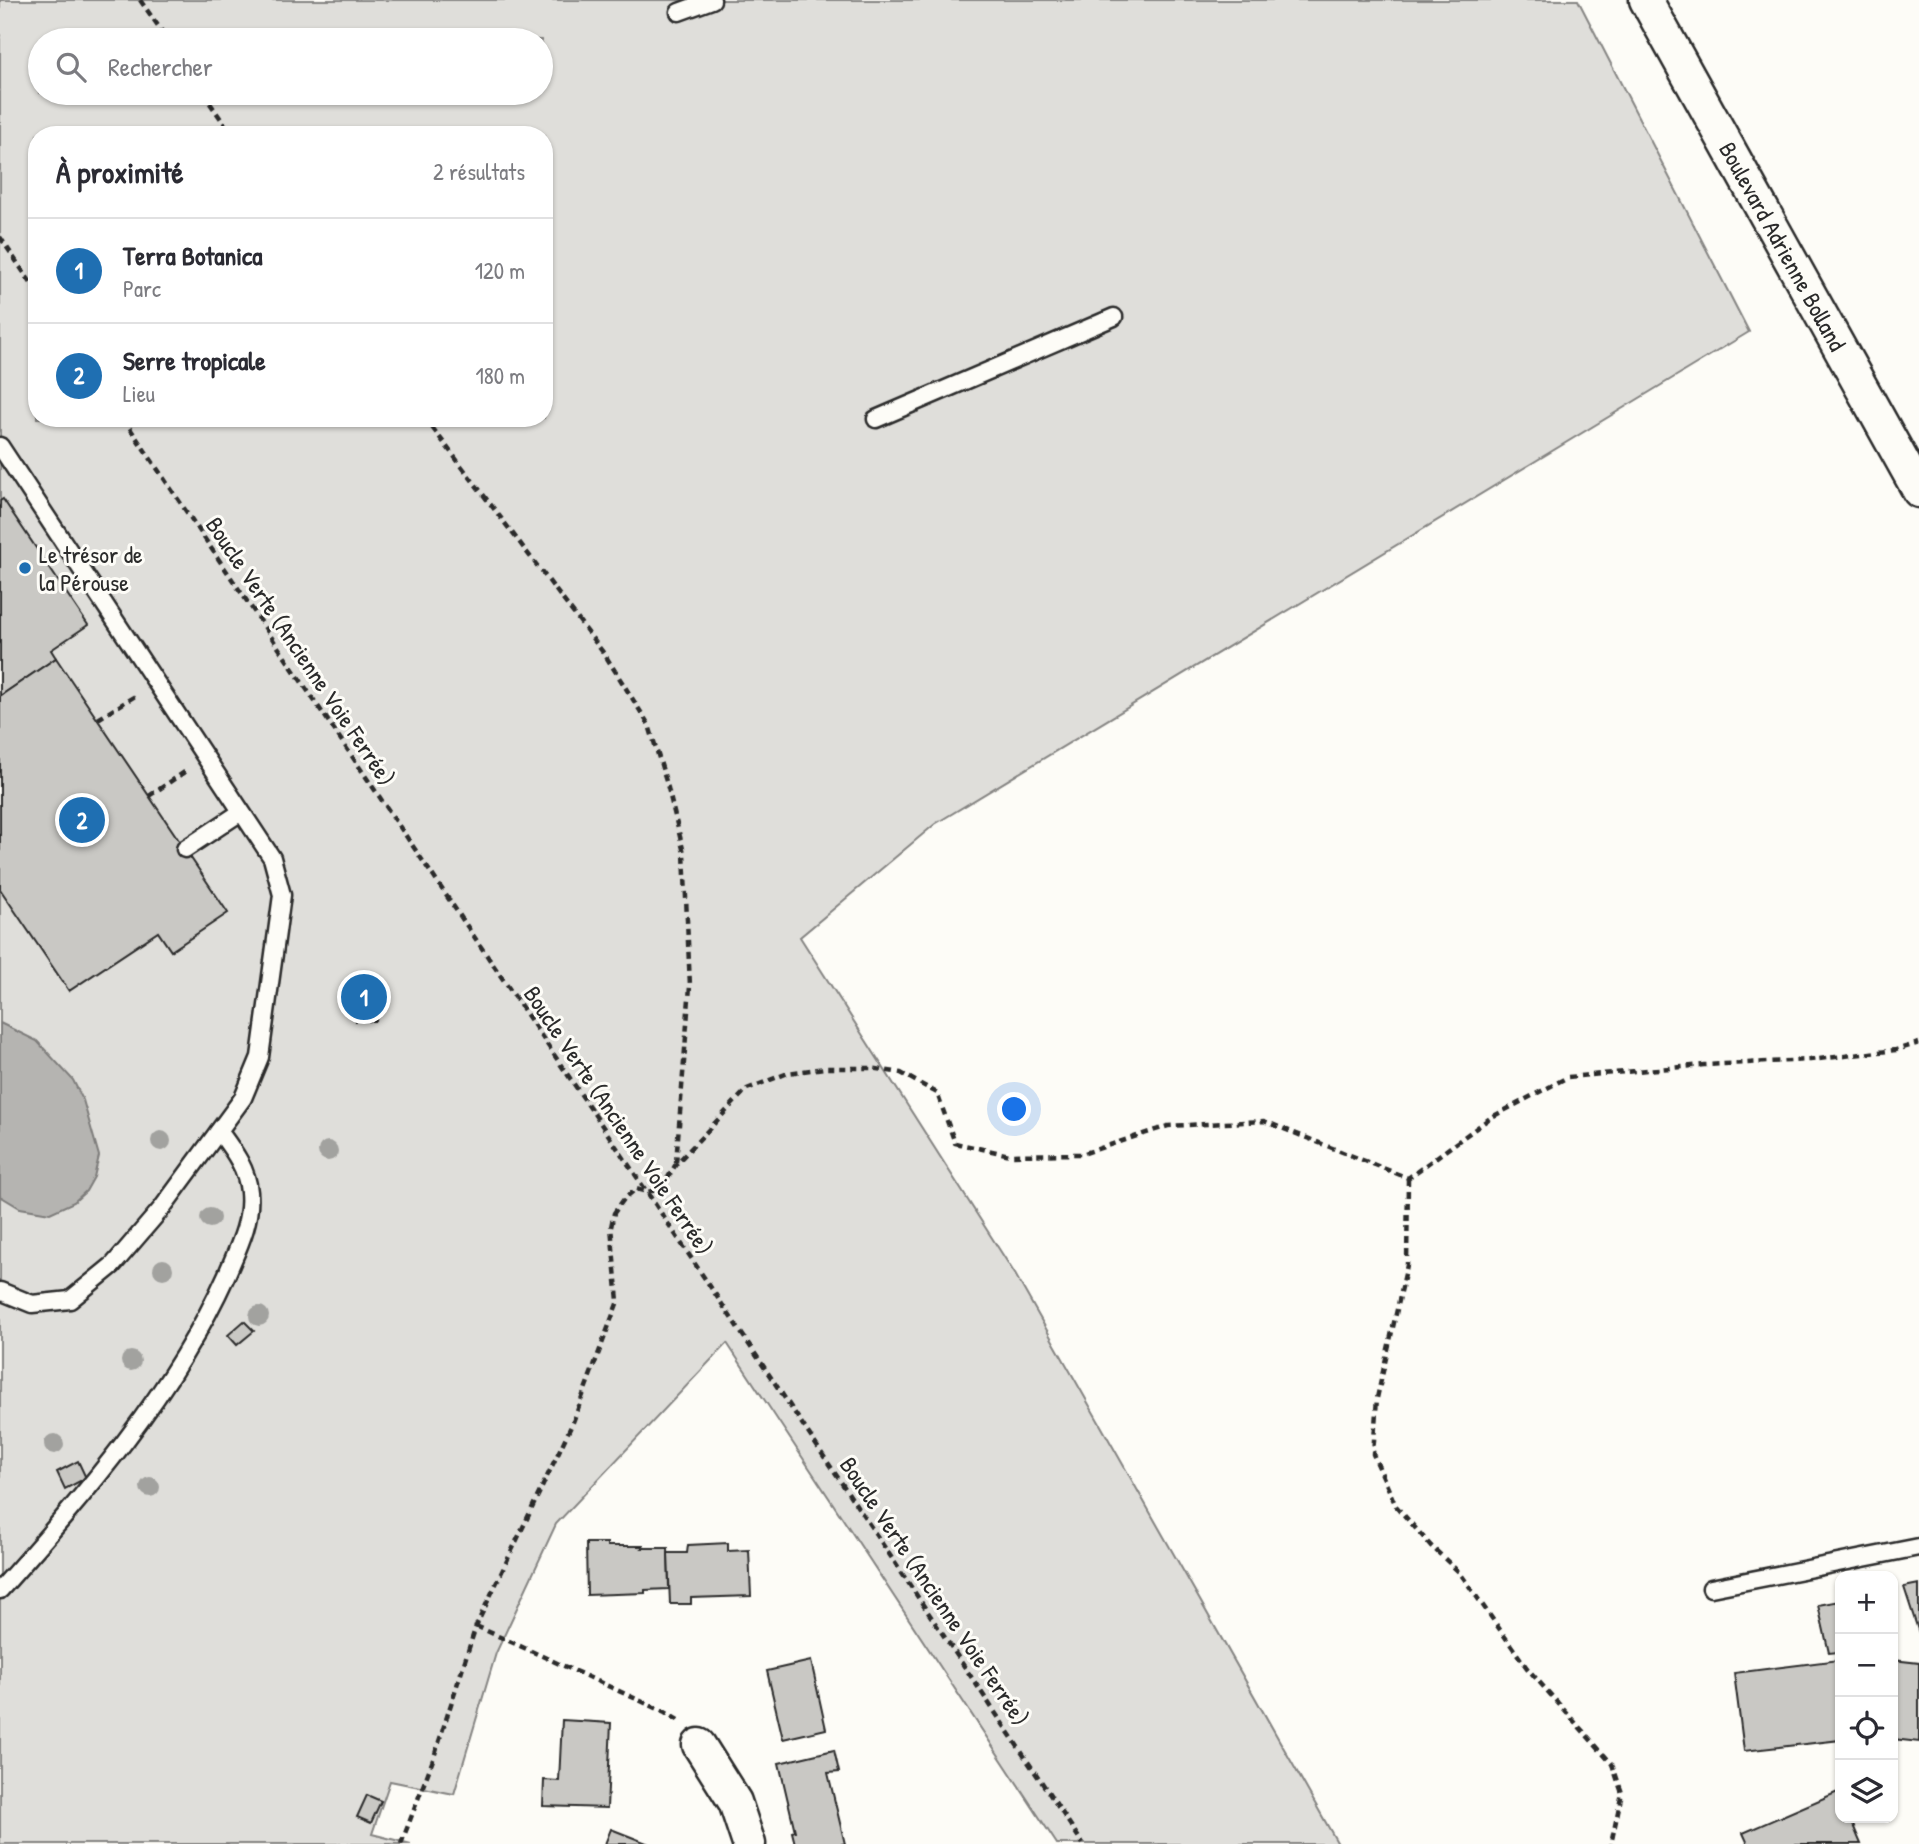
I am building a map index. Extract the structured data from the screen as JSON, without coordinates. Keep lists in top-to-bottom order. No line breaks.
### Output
{"streets":{"street":["Boulevard Adrienne Bolland"],"path":["Boucle Verte (Ancienne Voie Ferrée)"]},"places":["Le trésor de la Pérouse"],"page":{"search":"Rechercher","heading":["À proximité","2 résultats"],"list":[{"mark":"1","name":"Terra Botanica","note":"Parc","value":"120 m"},{"mark":"2","name":"Serre tropicale","note":"Lieu","value":"180 m"}],"pins":["2","1"],"map_buttons":["+","−"]}}
